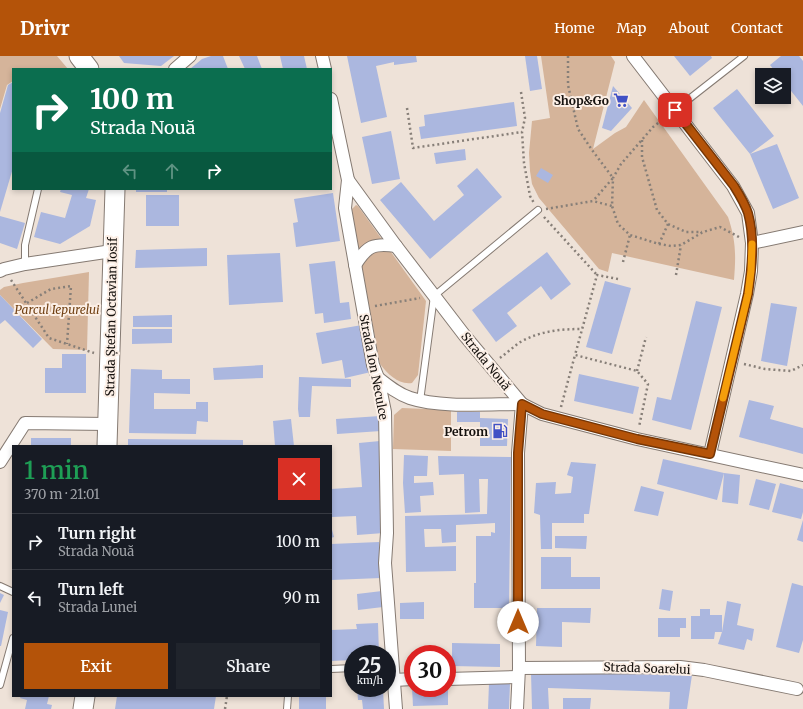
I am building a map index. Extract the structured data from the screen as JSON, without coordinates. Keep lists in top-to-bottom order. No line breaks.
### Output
{"streets":{"main road":["Strada Ștefan Octavian Iosif"],"street":["Strada Nouă","Strada Ion Neculce","Strada Soarelui"]},"crossings":[["Strada Nouă","Strada Ion Neculce"]],"parks":["Parcul Iepurelui"],"places":{"supermarket":["Shop&Go"],"fuel station":["Petrom"]},"page":{"header":"Drivr","nav":["Home","Map","About","Contact"],"turn":["100 m","Strada Nouă"],"heading":["1 min","370 m · 21:01"],"list":[{"name":"Turn right","note":"Strada Nouă","value":"100 m"},{"name":"Turn left","note":"Strada Lunei","value":"90 m"}],"buttons":["Exit","Share"],"speed":"25 km/h","limit":"30"}}
